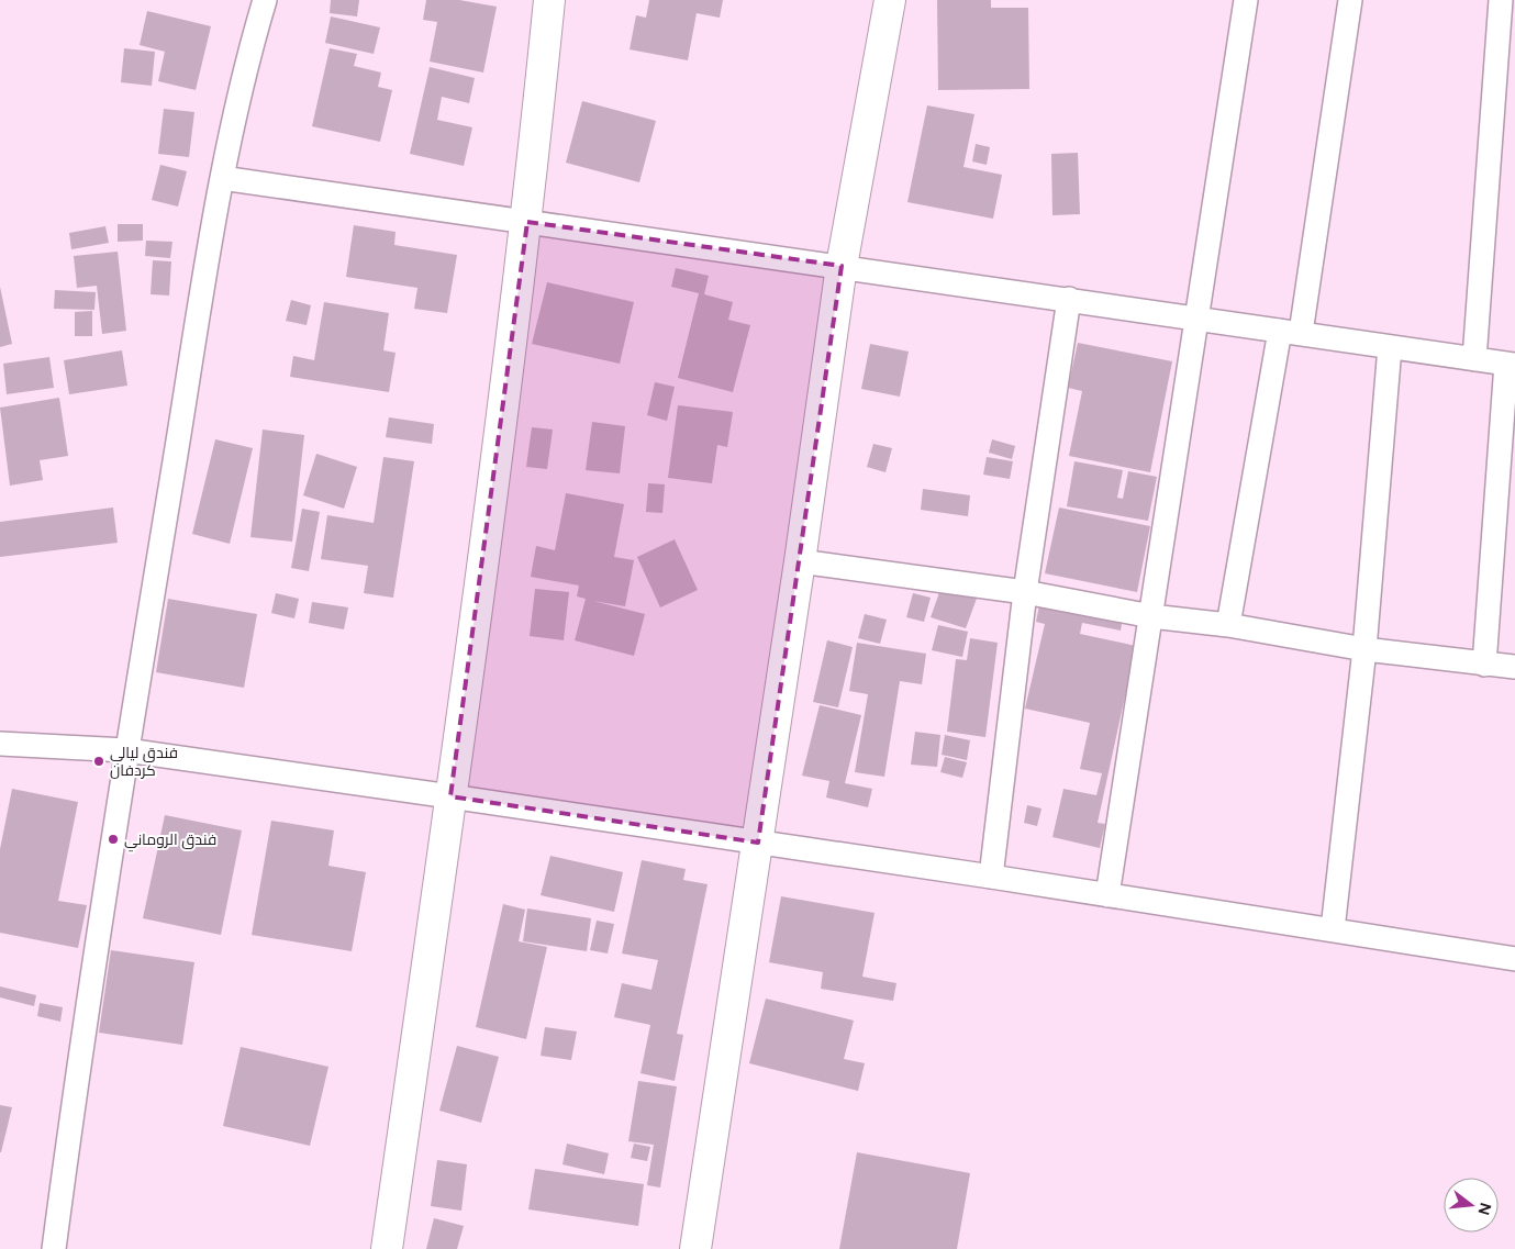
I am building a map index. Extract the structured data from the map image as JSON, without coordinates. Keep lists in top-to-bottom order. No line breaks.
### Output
{"places":["فندق ليالي كردفان","فندق الروماني"],"north":"right"}
